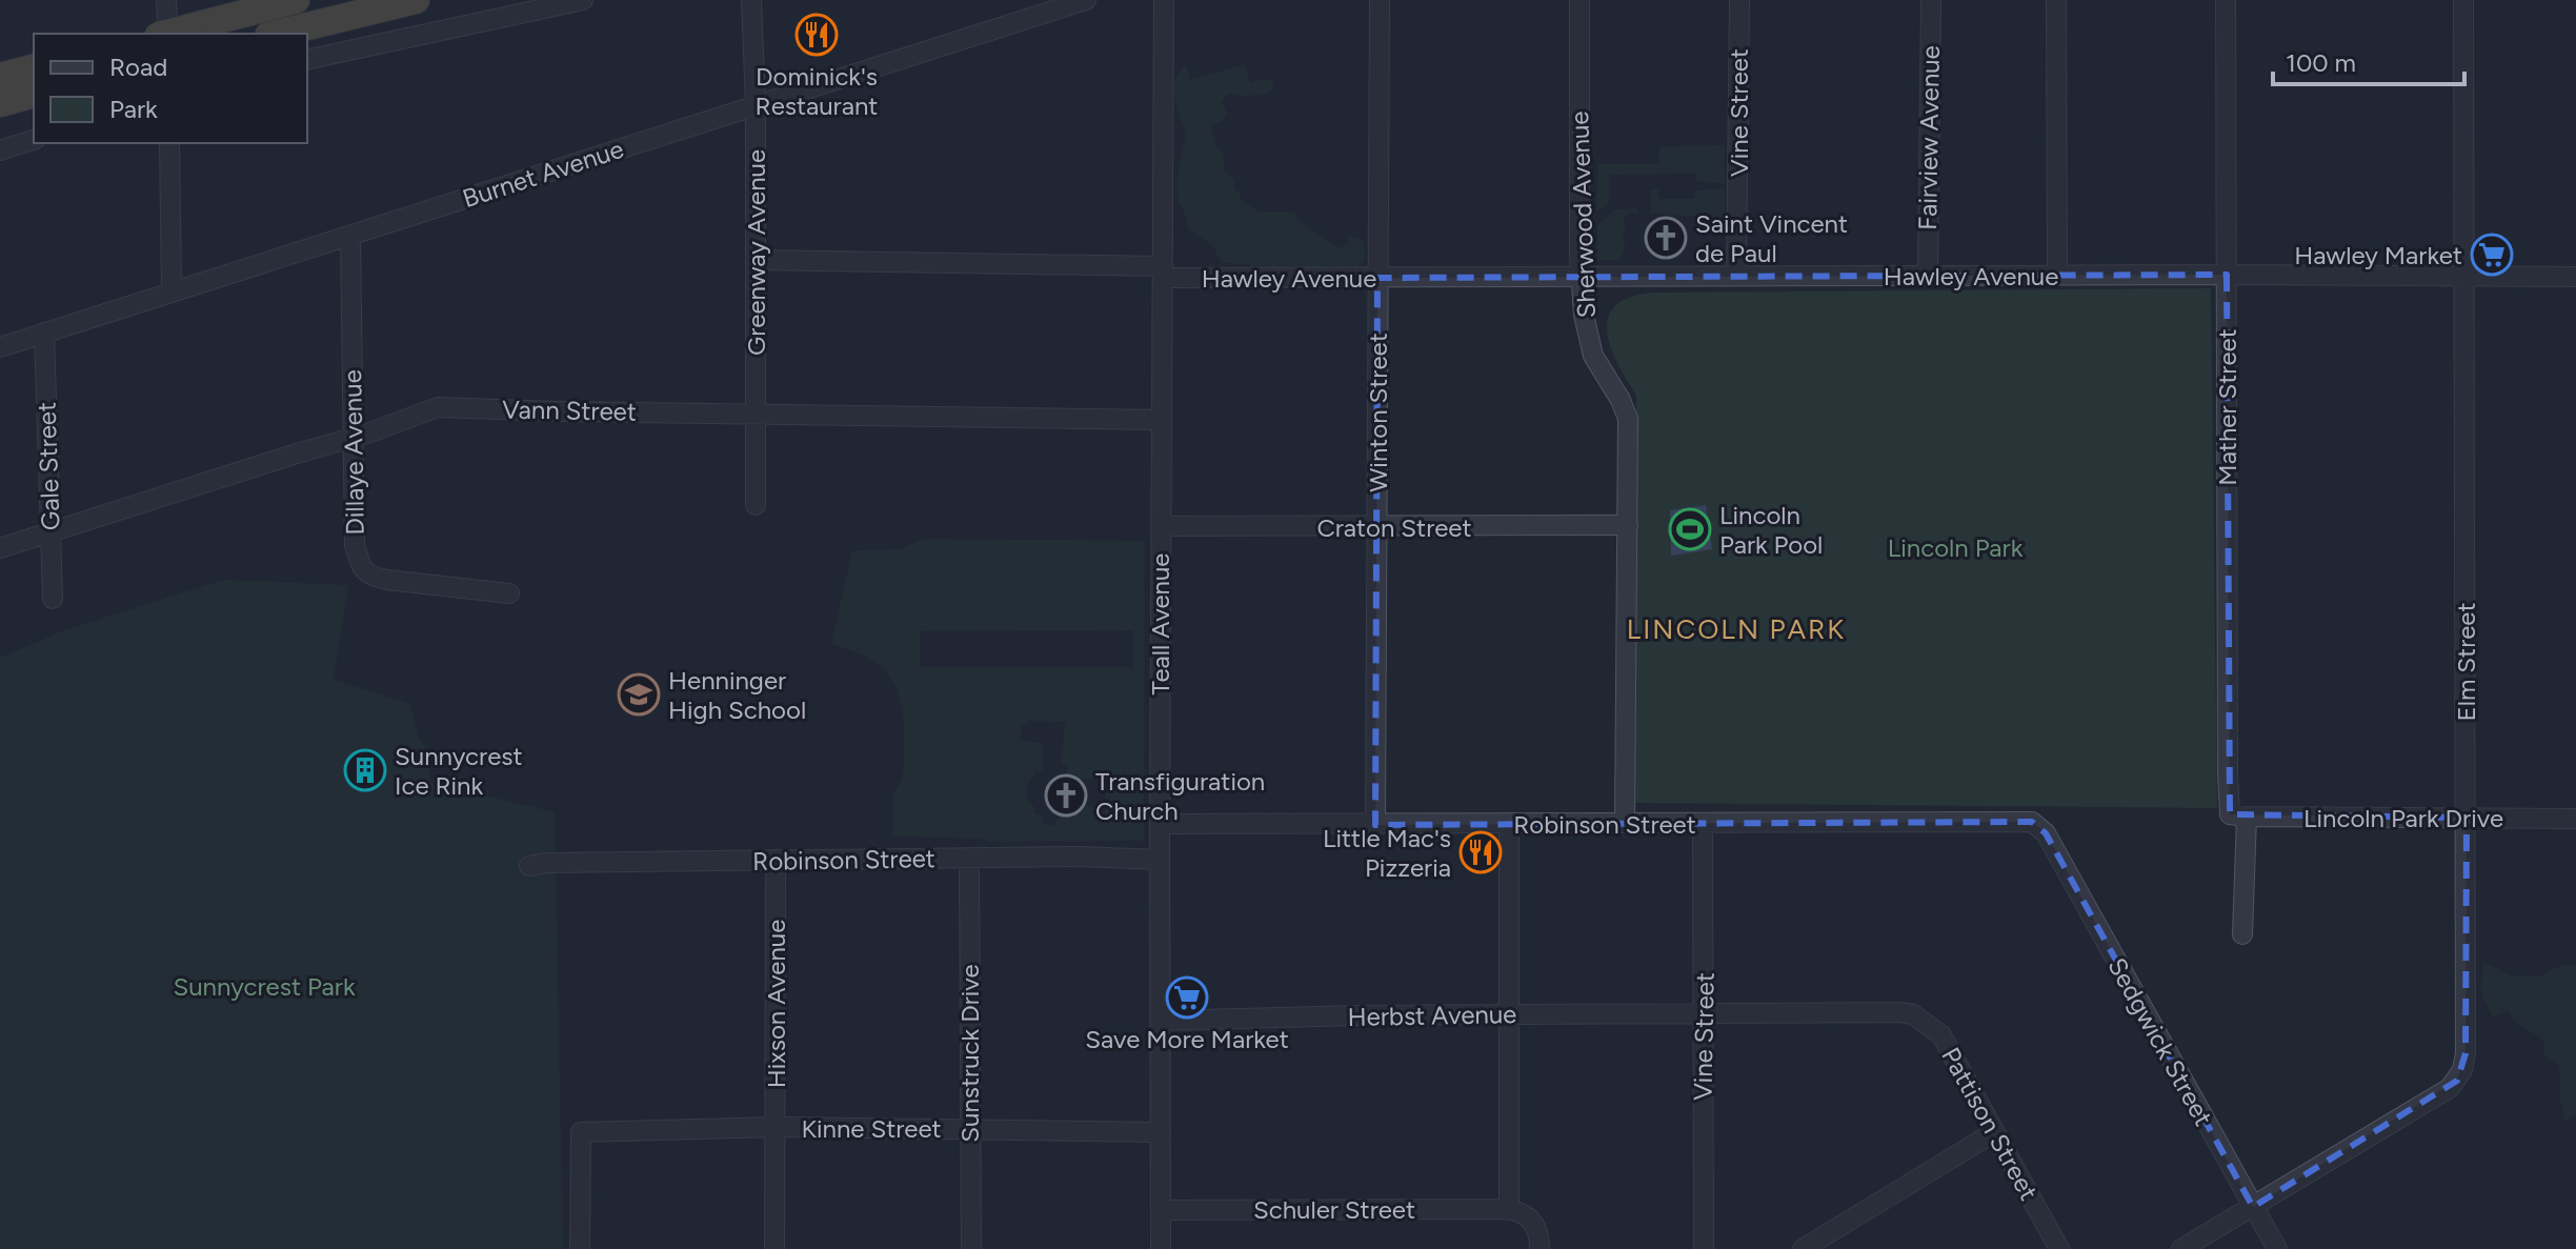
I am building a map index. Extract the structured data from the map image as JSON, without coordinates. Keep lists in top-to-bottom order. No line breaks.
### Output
{"streets":{"street":["Vine Street","Fairview Avenue","Burnet Avenue","Sherwood Avenue","Greenway Avenue","Hawley Avenue","Mather Street","Vann Street","Winton Street","Dillaye Avenue","Gale Street","Craton Street","Teall Avenue","Elm Street","Lincoln Park Drive","Robinson Street","Hixson Avenue","Herbst Avenue","Sedgwick Street","Sunstruck Drive","Pattison Street","Kinne Street","Schuler Street"]},"crossings":[["Vine Street","Hawley Avenue"],["Vine Street","Robinson Street"],["Vine Street","Herbst Avenue"],["Vine Street","Pattison Street"],["Fairview Avenue","Hawley Avenue"],["Burnet Avenue","Greenway Avenue"],["Burnet Avenue","Dillaye Avenue"],["Burnet Avenue","Gale Street"],["Sherwood Avenue","Hawley Avenue"],["Sherwood Avenue","Craton Street"],["Sherwood Avenue","Robinson Street"],["Greenway Avenue","Hawley Avenue"],["Greenway Avenue","Vann Street"],["Hawley Avenue","Mather Street"],["Hawley Avenue","Winton Street"],["Hawley Avenue","Teall Avenue"],["Hawley Avenue","Elm Street"],["Mather Street","Lincoln Park Drive"],["Vann Street","Dillaye Avenue"],["Vann Street","Gale Street"],["Vann Street","Teall Avenue"],["Winton Street","Craton Street"],["Winton Street","Robinson Street"],["Craton Street","Teall Avenue"],["Teall Avenue","Robinson Street"],["Teall Avenue","Herbst Avenue"],["Teall Avenue","Kinne Street"],["Teall Avenue","Schuler Street"],["Elm Street","Lincoln Park Drive"],["Elm Street","Sedgwick Street"],["Robinson Street","Hixson Avenue"],["Robinson Street","Sedgwick Street"],["Robinson Street","Sunstruck Drive"],["Hixson Avenue","Kinne Street"],["Herbst Avenue","Pattison Street"],["Sunstruck Drive","Kinne Street"]],"districts":["LINCOLN PARK"],"parks":["Lincoln Park","Sunnycrest Park"],"places":{"restaurant":["Dominick's Restaurant","Little Mac's Pizzeria"],"church":["Saint Vincent de Paul","Transfiguration Church"],"supermarket":["Hawley Market","Save More Market"],"sports":["Lincoln Park Pool"],"school or university":["Henninger High School"],"building":["Sunnycrest Ice Rink"]},"legend":["Road","Park"],"scale_bar":"100 m"}
